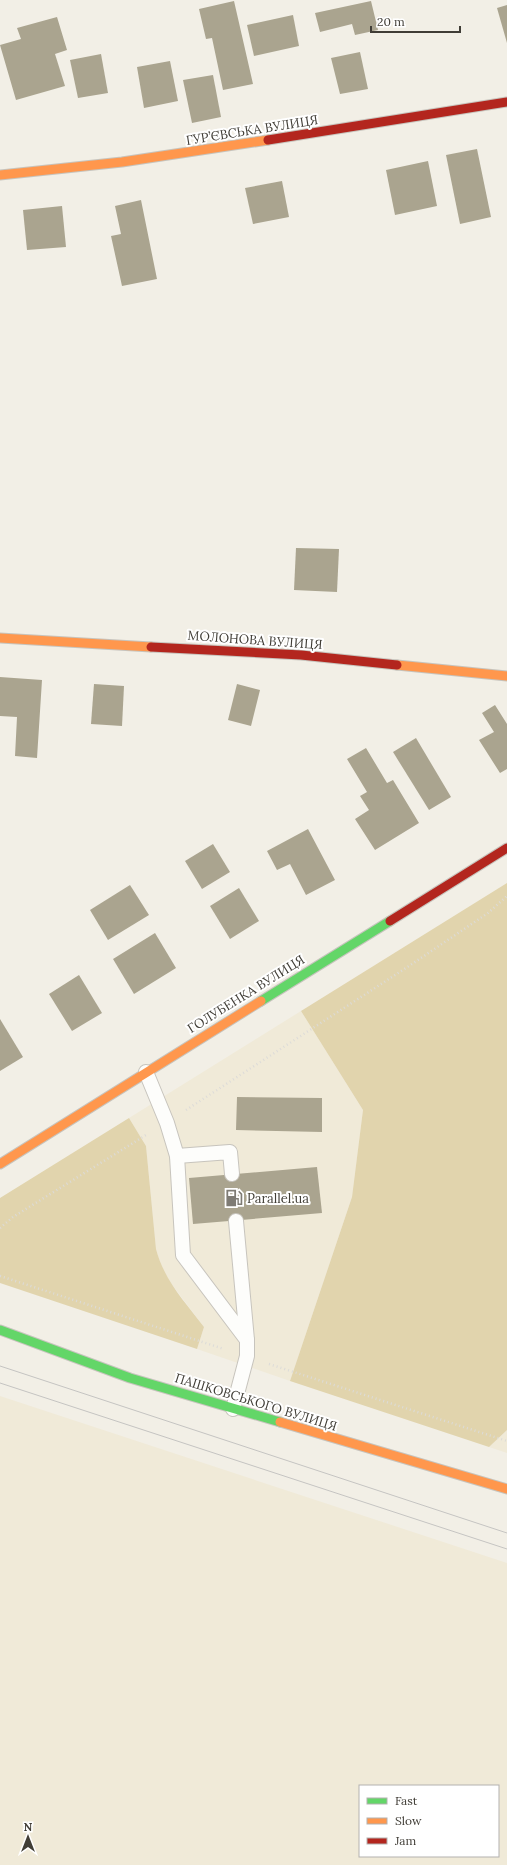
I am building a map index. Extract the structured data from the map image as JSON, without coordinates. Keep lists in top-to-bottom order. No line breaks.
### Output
{"streets":{"main road":["ГУР’ЄВСЬКА ВУЛИЦЯ","МОЛОНОВА ВУЛИЦЯ","ГОЛУБЕНКА ВУЛИЦЯ","ПАШКОВСЬКОГО ВУЛИЦЯ"]},"places":{"fuel station":["Parallel.ua"]},"legend":["Fast","Slow","Jam"],"scale_bar":"20 m","north":"top"}
